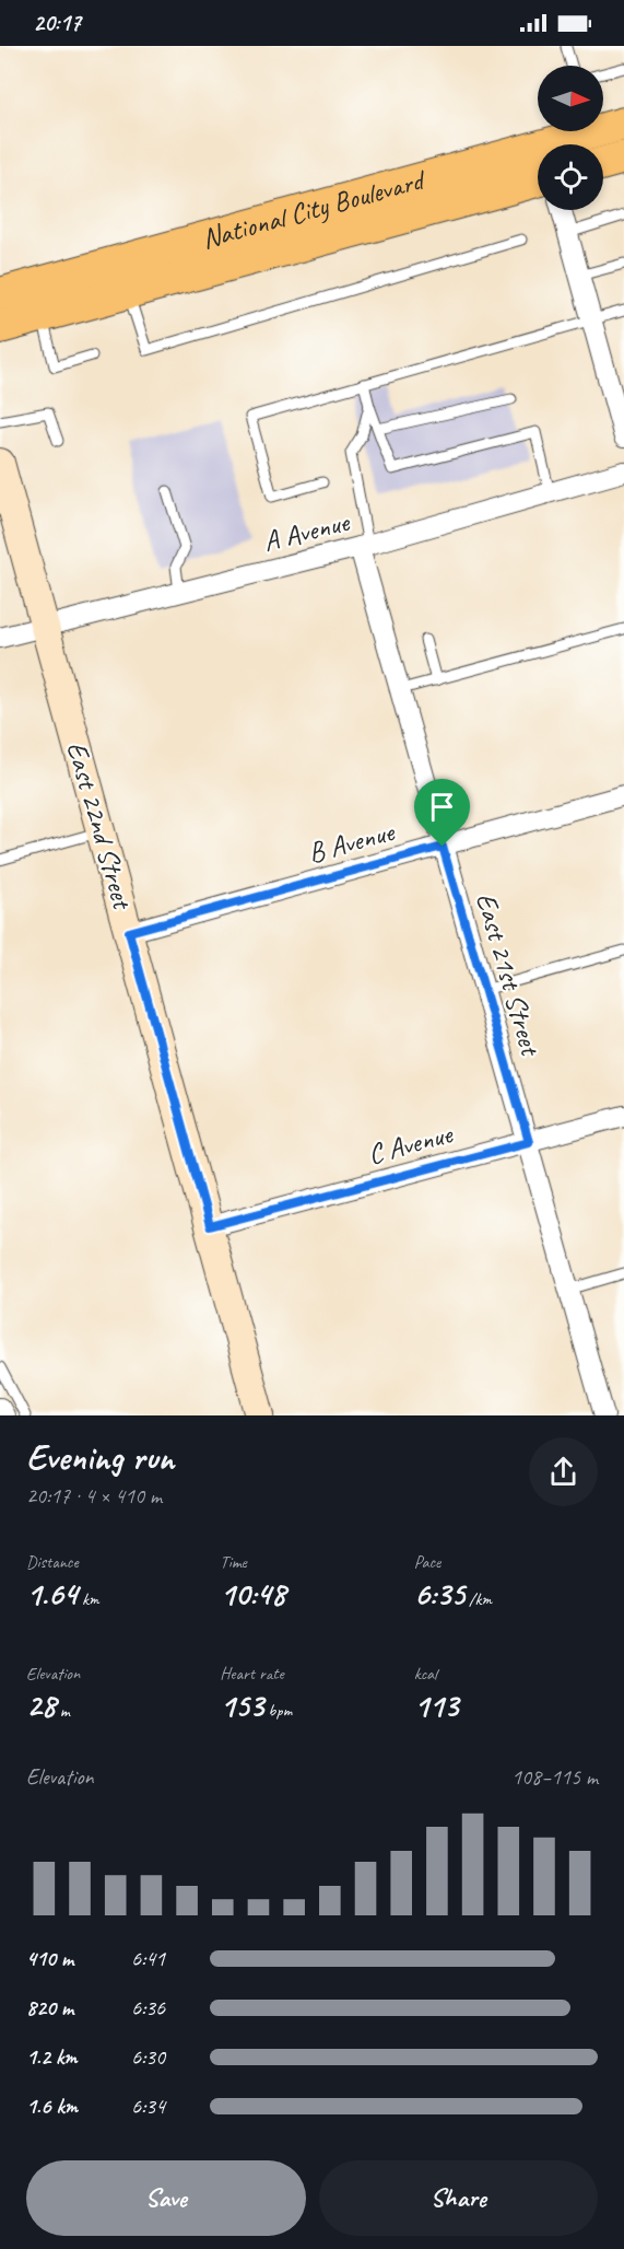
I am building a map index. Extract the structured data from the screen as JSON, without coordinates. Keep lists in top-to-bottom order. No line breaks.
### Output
{"streets":{"main road":["National City Boulevard"],"street":["A Avenue","East 22nd Street","B Avenue","East 21st Street","C Avenue"]},"crossings":[["A Avenue","East 22nd Street"],["A Avenue","East 21st Street"],["East 22nd Street","B Avenue"],["East 22nd Street","C Avenue"],["B Avenue","East 21st Street"],["East 21st Street","C Avenue"]],"north":"right","page":{"status":"20:17","heading":["Evening run","20:17 · 4 × 410 m"],"stats":[["Distance","1.64 km"],["Time","10:48"],["Pace","6:35 /km"],["Elevation","28 m"],["Heart rate","153 bpm"],["kcal","113"]],"chart":["Elevation","108–115 m"],"list":[{"name":"410 m","note":"6:41"},{"name":"820 m","note":"6:36"},{"name":"1.2 km","note":"6:30"},{"name":"1.6 km","note":"6:34"}],"buttons":["Save","Share"]}}
